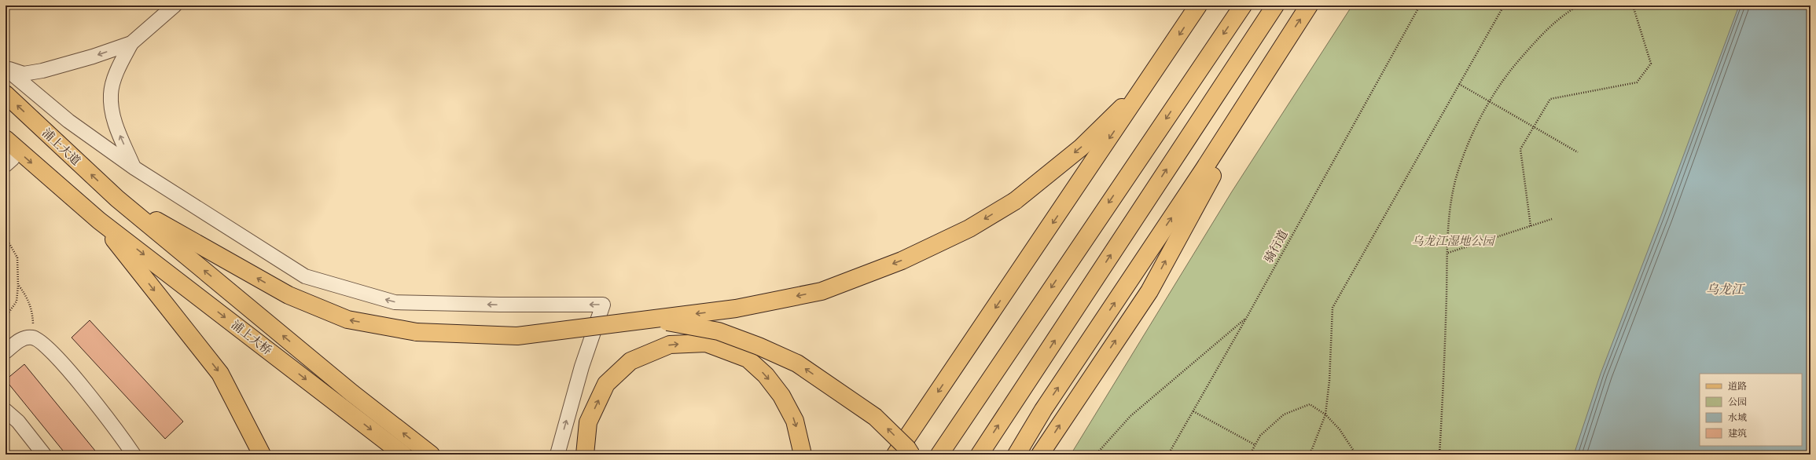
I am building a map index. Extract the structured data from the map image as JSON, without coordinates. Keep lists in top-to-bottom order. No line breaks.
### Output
{"streets":{"main road":["浦上大道","浦上大桥"],"path":["骑行道"]},"water":["乌龙江"],"parks":["乌龙江湿地公园"],"legend":["道路","公园","水域","建筑"]}
